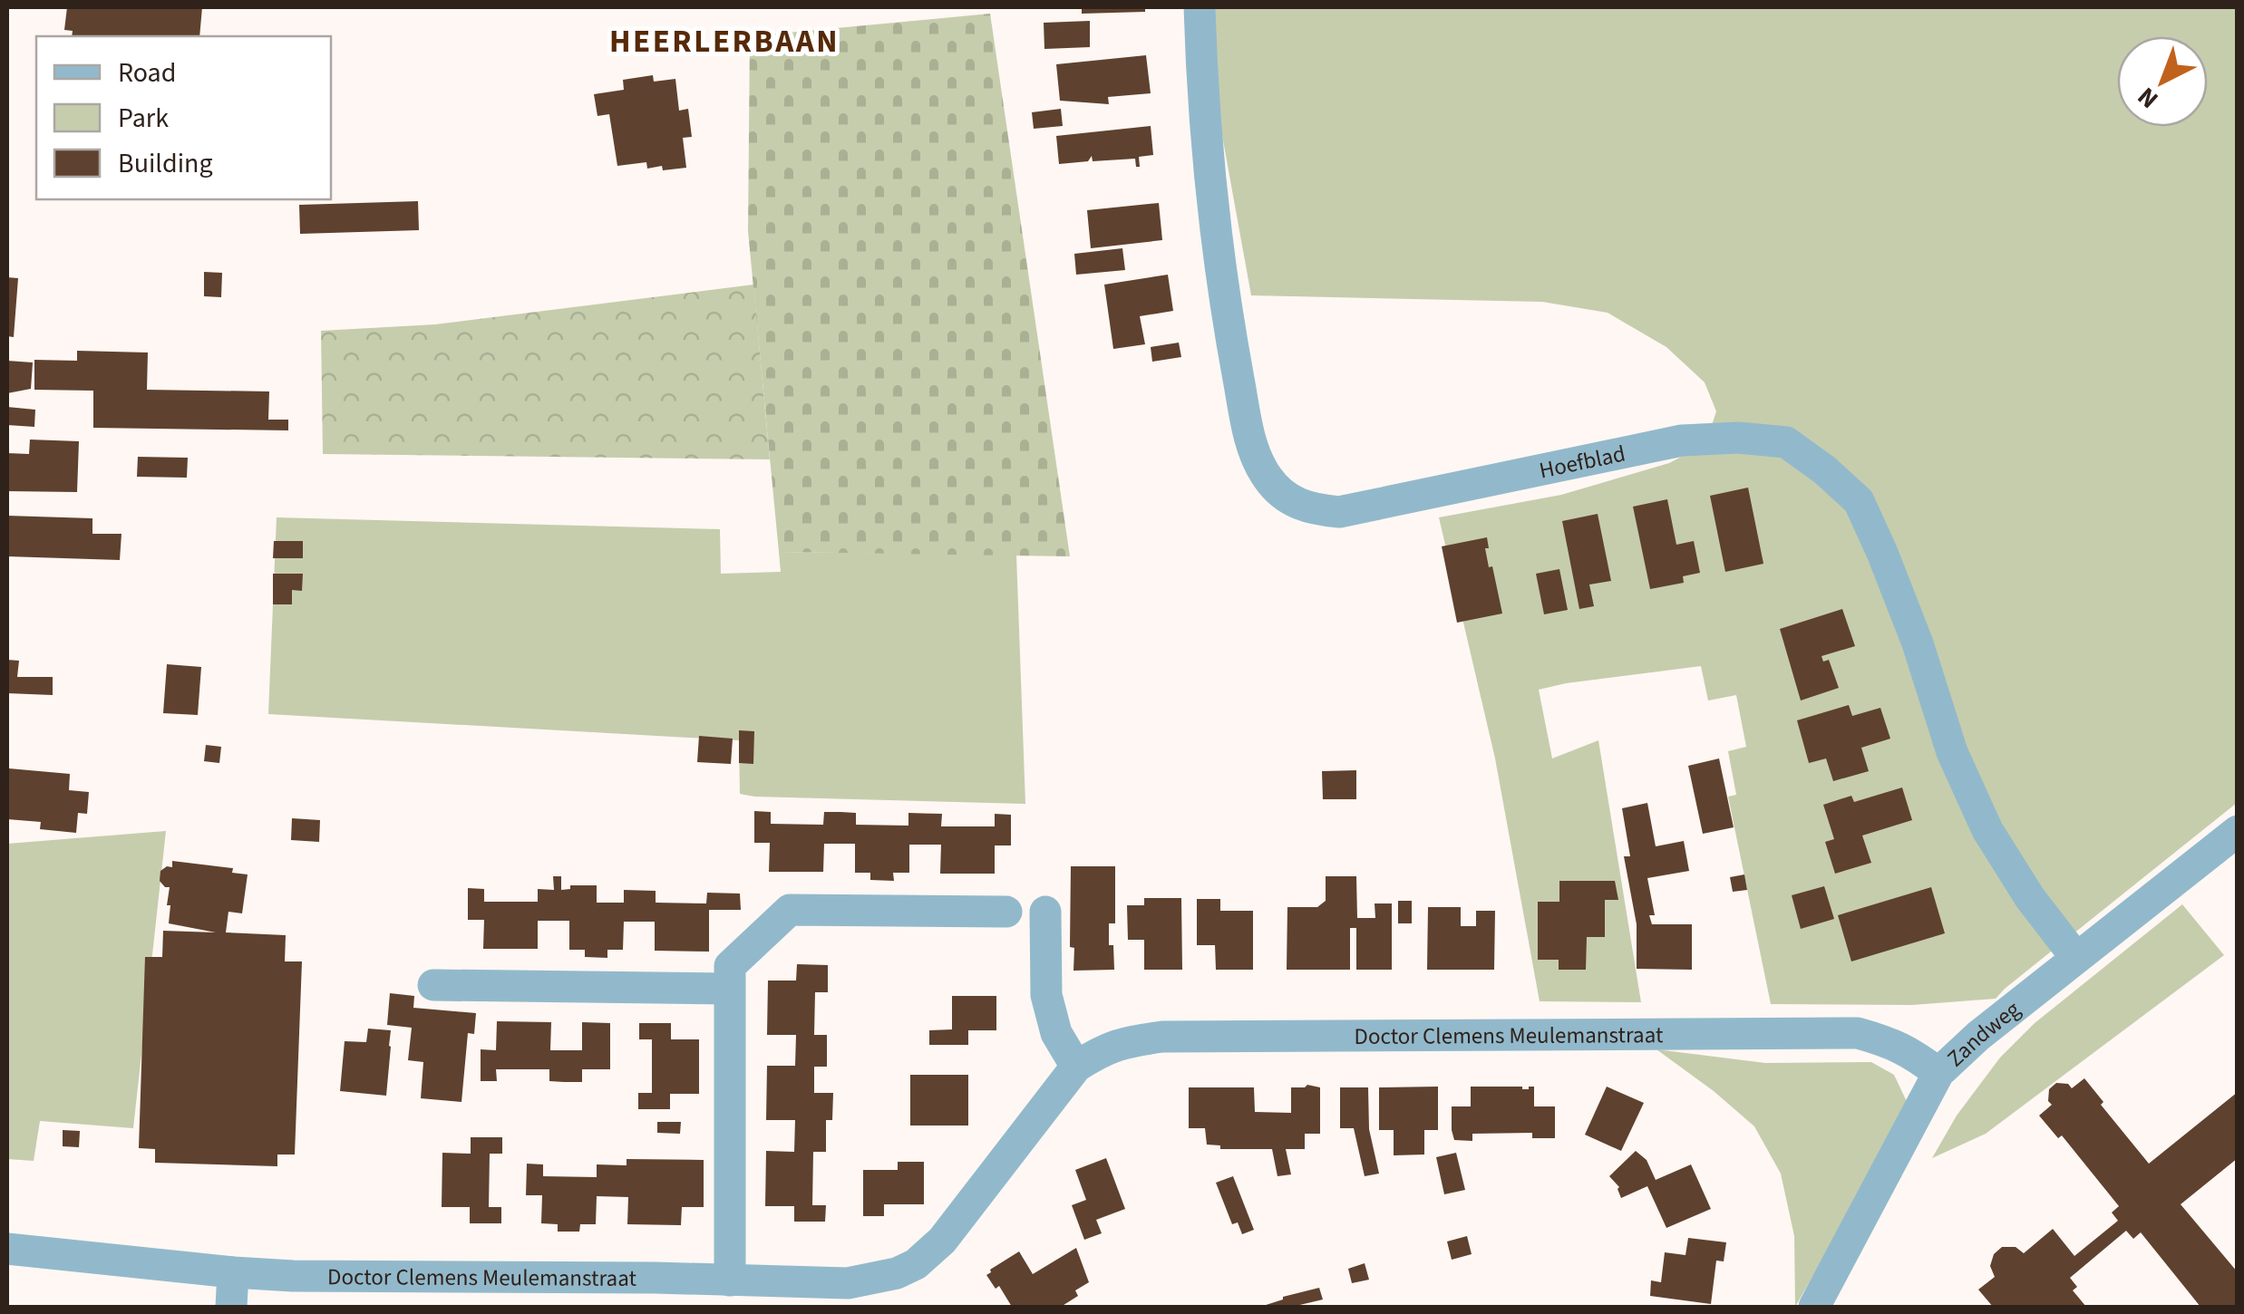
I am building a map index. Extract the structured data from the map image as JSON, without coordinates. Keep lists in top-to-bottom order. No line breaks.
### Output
{"streets":{"street":["Hoefblad","Zandweg","Doctor Clemens Meulemanstraat"]},"crossings":[["Hoefblad","Zandweg"],["Zandweg","Doctor Clemens Meulemanstraat"]],"districts":["HEERLERBAAN"],"legend":["Road","Park","Building"],"north":"bottom left"}
